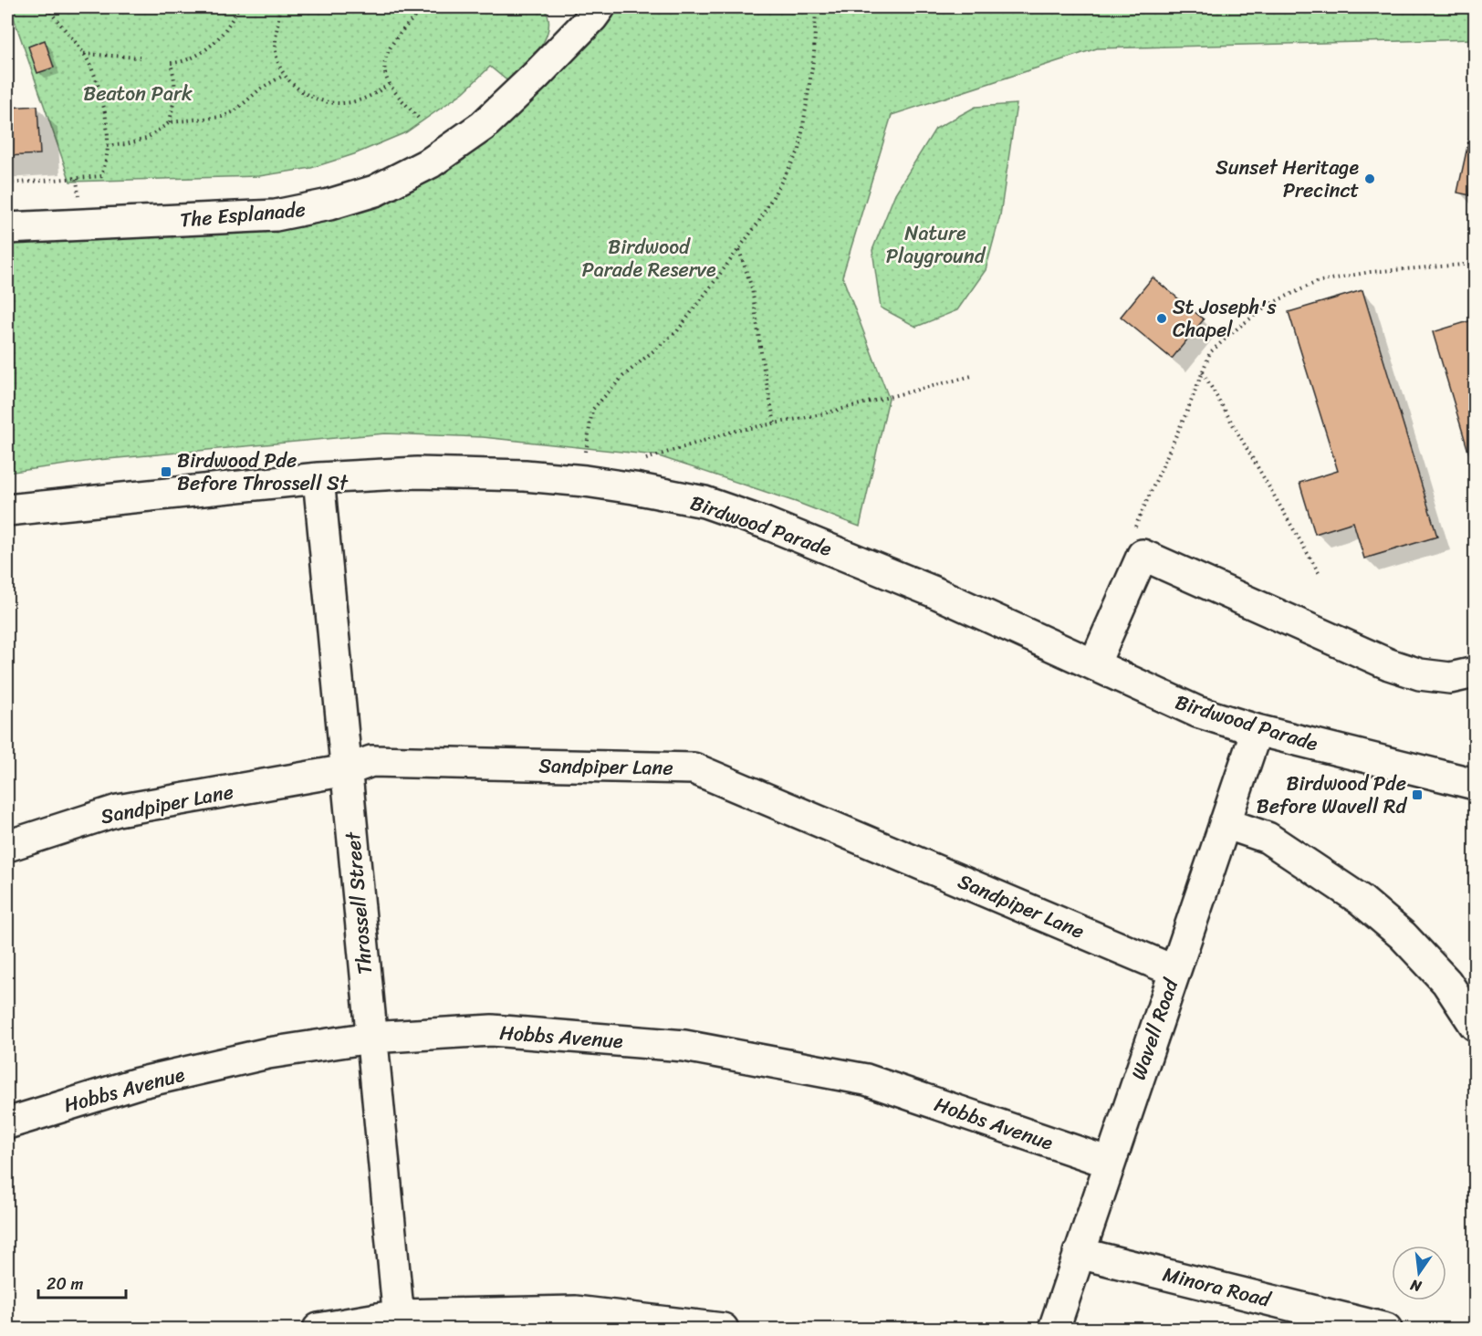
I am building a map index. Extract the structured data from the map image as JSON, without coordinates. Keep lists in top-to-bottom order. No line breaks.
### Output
{"streets":{"street":["The Esplanade","Birdwood Parade","Sandpiper Lane","Throssell Street","Wavell Road","Hobbs Avenue","Minora Road"]},"crossings":[["Birdwood Parade","Throssell Street"],["Birdwood Parade","Wavell Road"],["Sandpiper Lane","Throssell Street"],["Sandpiper Lane","Wavell Road"],["Throssell Street","Hobbs Avenue"],["Wavell Road","Hobbs Avenue"],["Wavell Road","Minora Road"]],"parks":["Beaton Park","Nature Playground","Birdwood Parade Reserve"],"places":{"other":["Sunset Heritage Precinct","St Joseph's Chapel"],"transit":["Birdwood Pde Before Throssell St","Birdwood Pde Before Wavell Rd"]},"scale_bar":"20 m","north":"bottom"}
